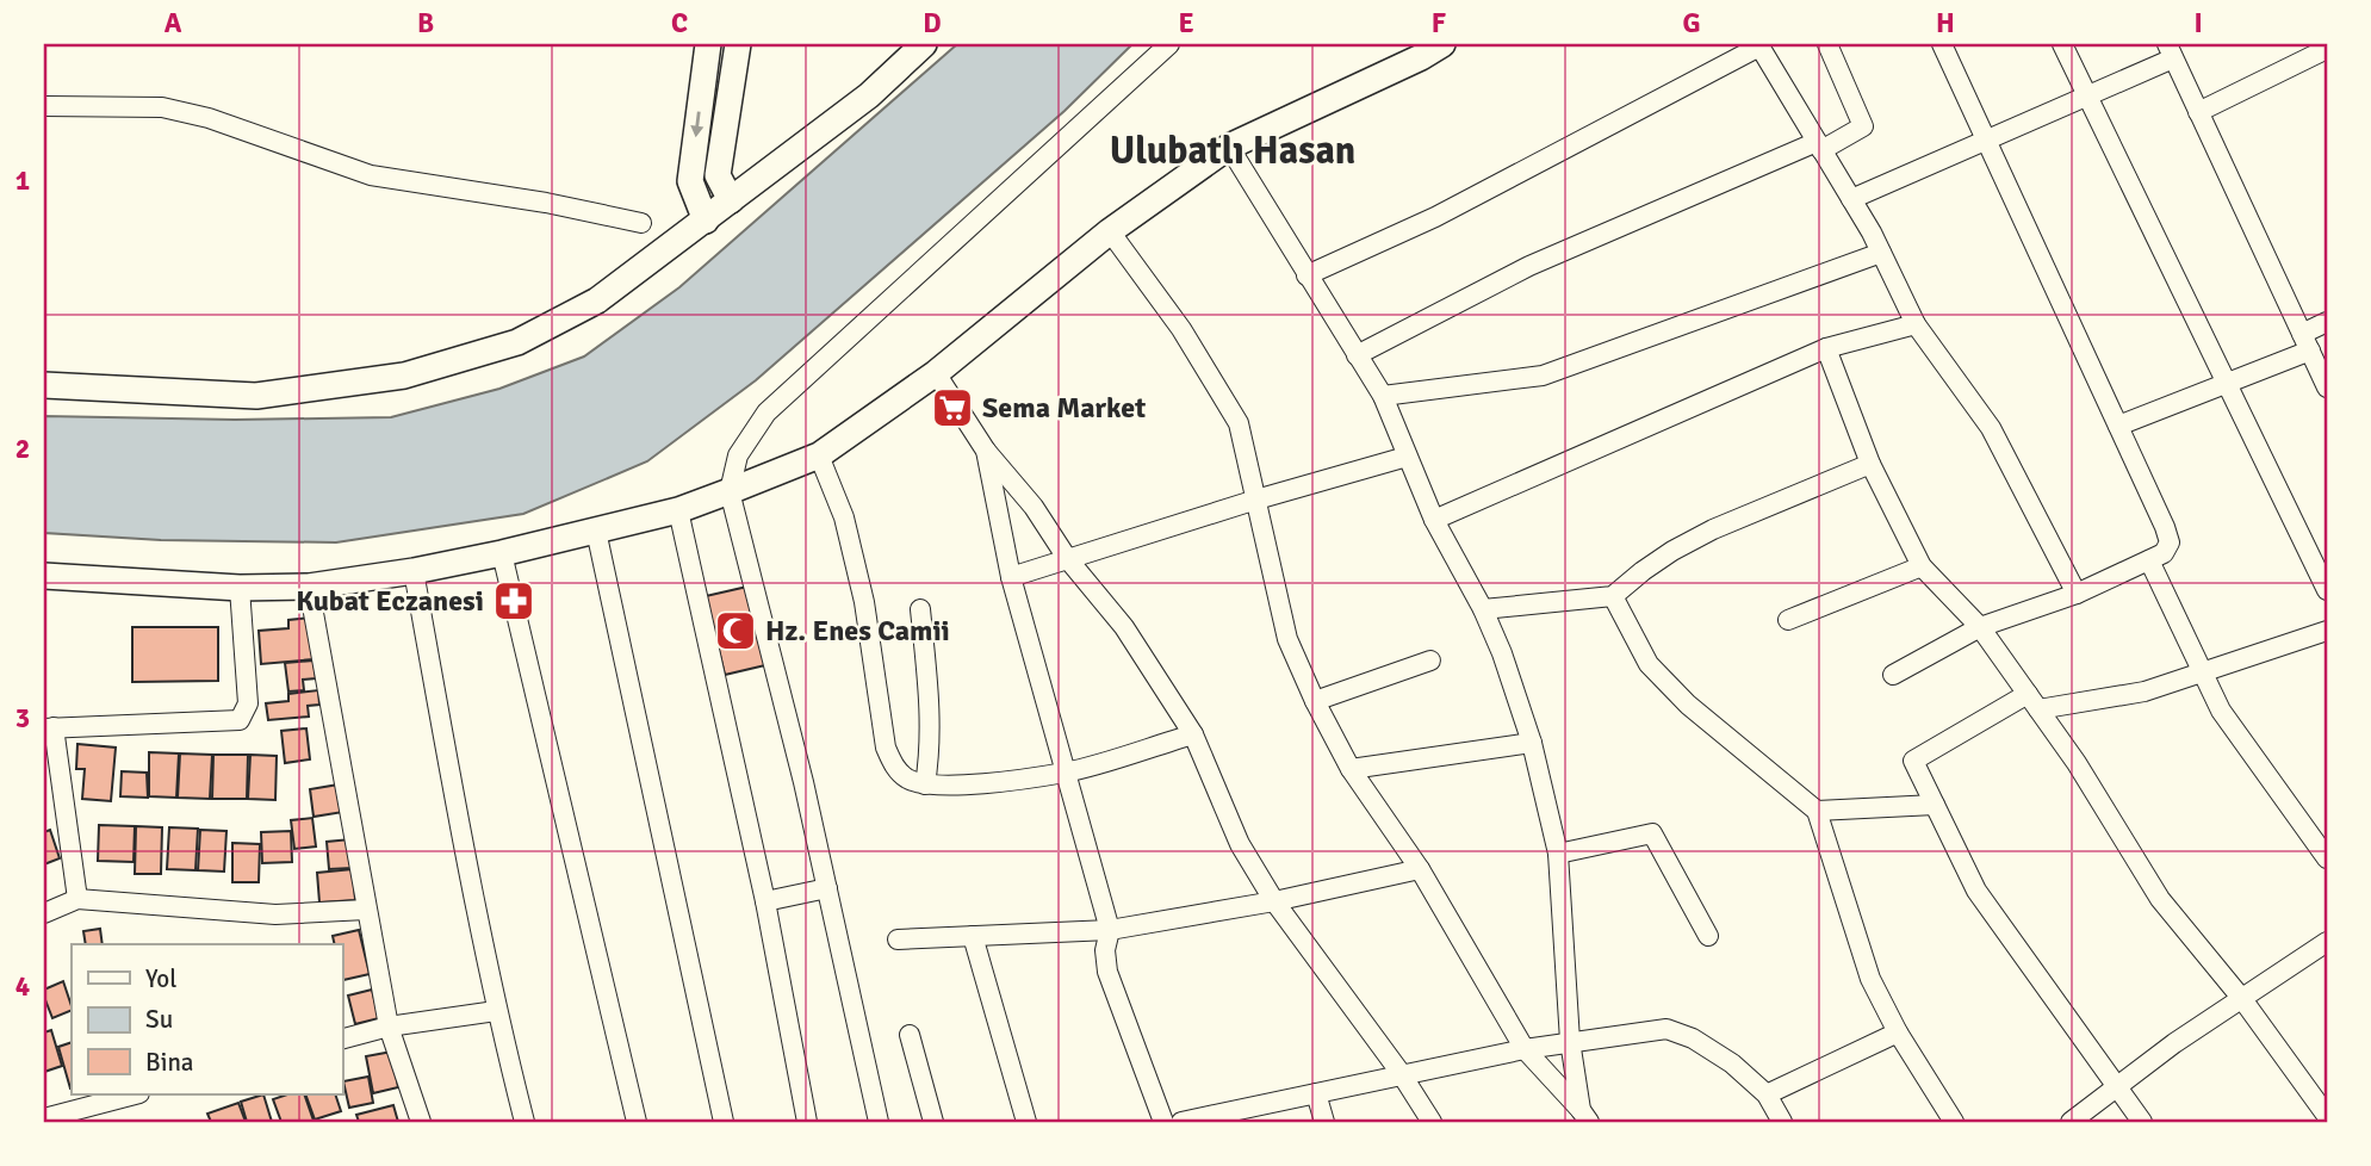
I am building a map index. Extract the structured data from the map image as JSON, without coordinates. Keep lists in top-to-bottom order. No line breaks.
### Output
{"districts":["Ulubatlı Hasan"],"places":{"supermarket":["Sema Market"],"pharmacy":["Kubat Eczanesi"],"mosque":["Hz. Enes Camii"]},"legend":["Yol","Su","Bina"],"grid":{"columns":["A","B","C","D","E","F","G","H","I"],"rows":["1","2","3","4"]}}
